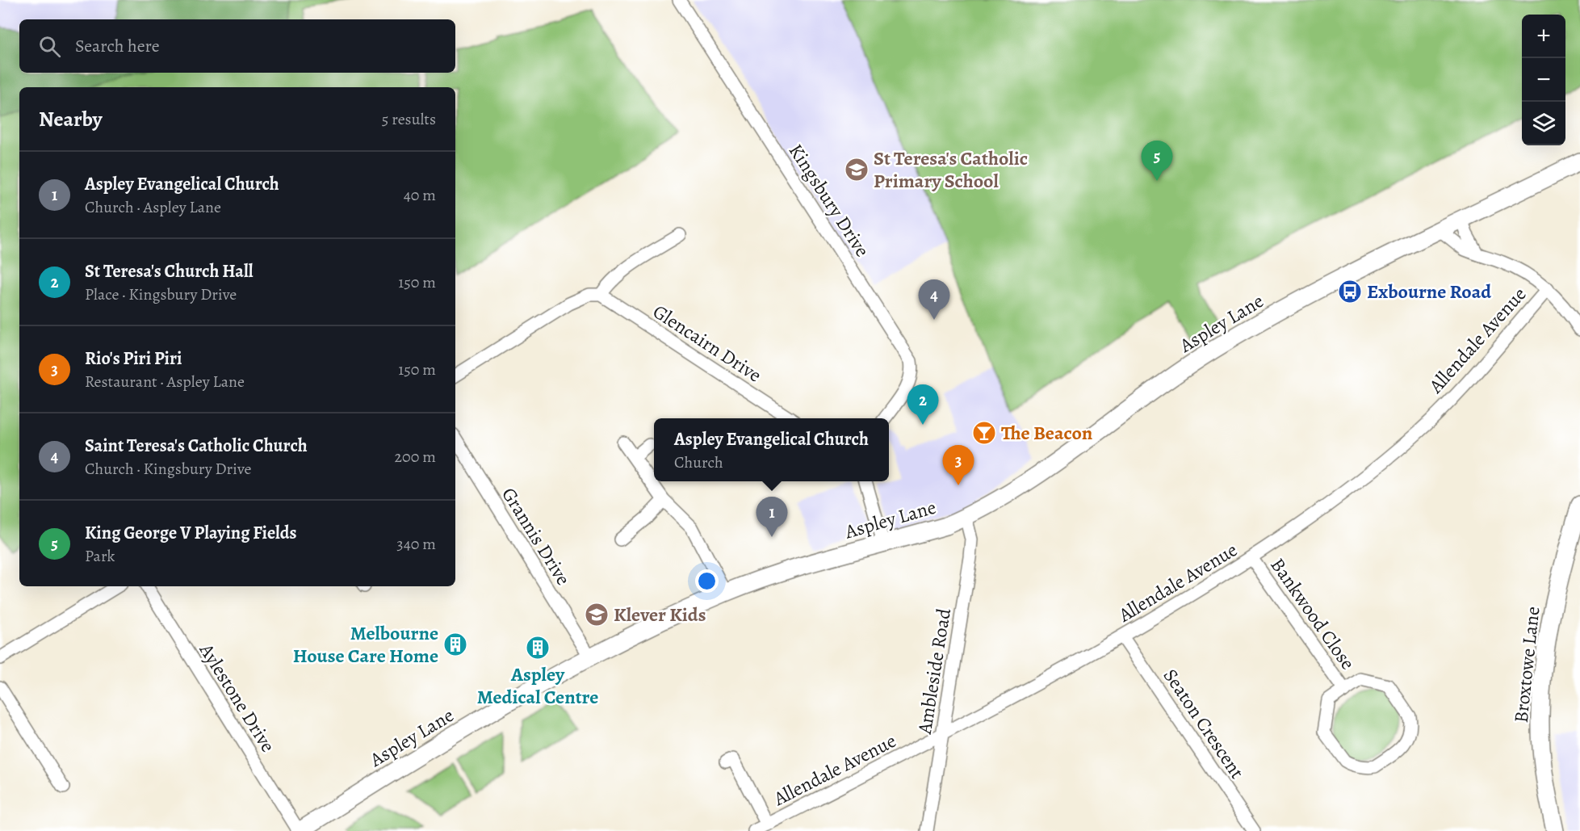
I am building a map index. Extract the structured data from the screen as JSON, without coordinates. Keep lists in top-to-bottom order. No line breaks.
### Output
{"streets":{"main road":["Aspley Lane","Broxtowe Lane"],"street":["Kingsbury Drive","Allendale Avenue","Glencairn Drive","Grannis Drive","Bankwood Close","Ambleside Road","Aylestone Drive","Seaton Crescent"]},"crossings":[["Aspley Lane","Grannis Drive"],["Aspley Lane","Ambleside Road"],["Aspley Lane","Aylestone Drive"],["Allendale Avenue","Bankwood Close"],["Allendale Avenue","Ambleside Road"],["Allendale Avenue","Seaton Crescent"]],"places":{"school or university":["St Teresa's Catholic Primary School","Klever Kids"],"bus stop":["Exbourne Road"],"bar":["The Beacon"],"building":["Melbourne House Care Home","Aspley Medical Centre"]},"page":{"map_buttons":["+","−"],"search":"Search here","heading":["Nearby","5 results"],"pins":["5","4","2","3","1"],"list":[{"mark":"1","name":"Aspley Evangelical Church","note":"Church · Aspley Lane","value":"40 m"},{"mark":"2","name":"St Teresa's Church Hall","note":"Place · Kingsbury Drive","value":"150 m"},{"mark":"3","name":"Rio's Piri Piri","note":"Restaurant · Aspley Lane","value":"150 m"},{"mark":"4","name":"Saint Teresa's Catholic Church","note":"Church · Kingsbury Drive","value":"200 m"},{"mark":"5","name":"King George V Playing Fields","note":"Park","value":"340 m"}],"popup":["Aspley Evangelical Church","Church"]}}
